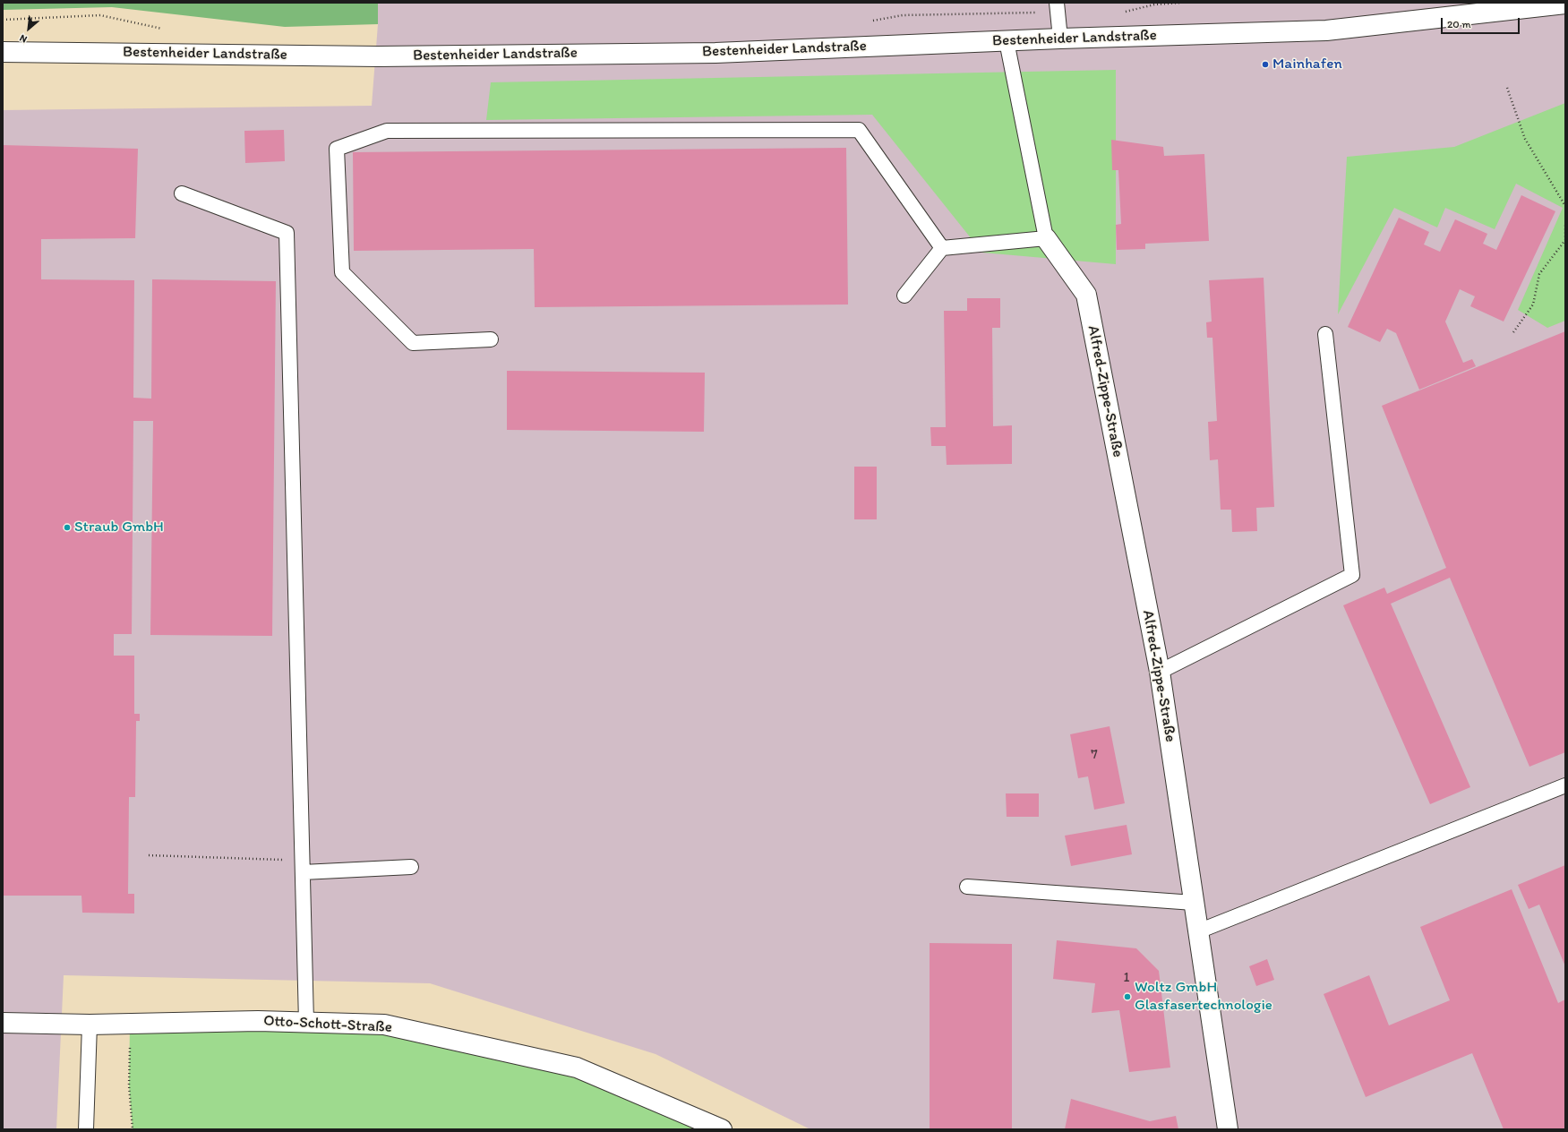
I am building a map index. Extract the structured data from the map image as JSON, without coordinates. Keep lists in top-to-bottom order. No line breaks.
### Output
{"streets":{"street":["Bestenheider Landstraße","Alfred-Zippe-Straße","Otto-Schott-Straße"]},"places":["Mainhafen","Straub GmbH","Woltz GmbH Glasfasertechnologie"],"house_numbers":["7","1"],"scale_bar":"20 m","north":"bottom left"}
